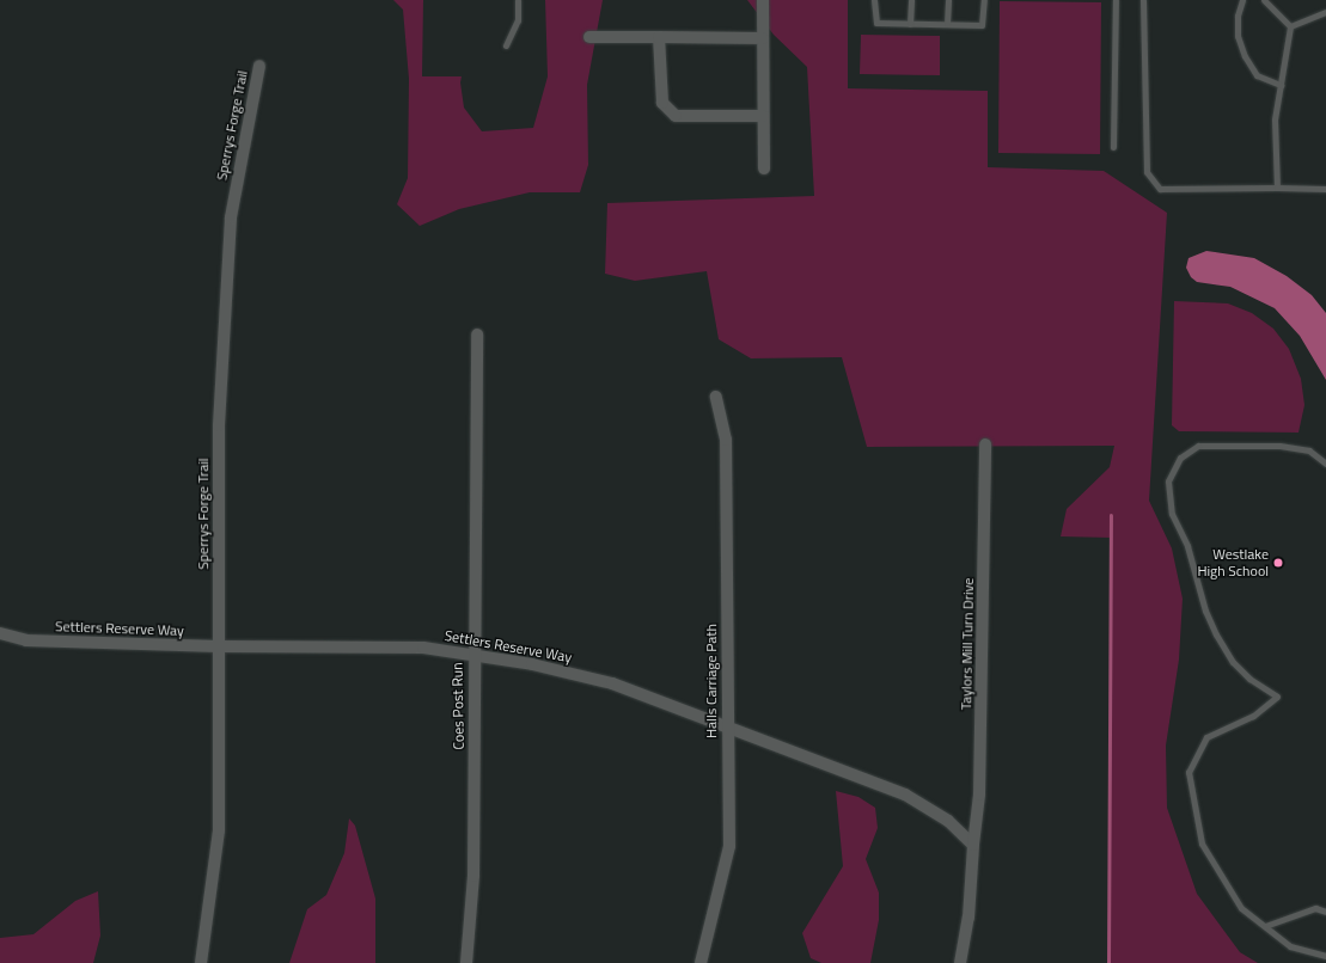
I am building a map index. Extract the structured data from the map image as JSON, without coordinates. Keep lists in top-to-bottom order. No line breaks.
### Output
{"streets":{"street":["Sperrys Forge Trail","Settlers Reserve Way","Taylors Mill Turn Drive","Halls Carriage Path","Coes Post Run"]},"crossings":[["Sperrys Forge Trail","Settlers Reserve Way"],["Settlers Reserve Way","Taylors Mill Turn Drive"],["Settlers Reserve Way","Halls Carriage Path"],["Settlers Reserve Way","Coes Post Run"]],"places":["Westlake High School"]}
